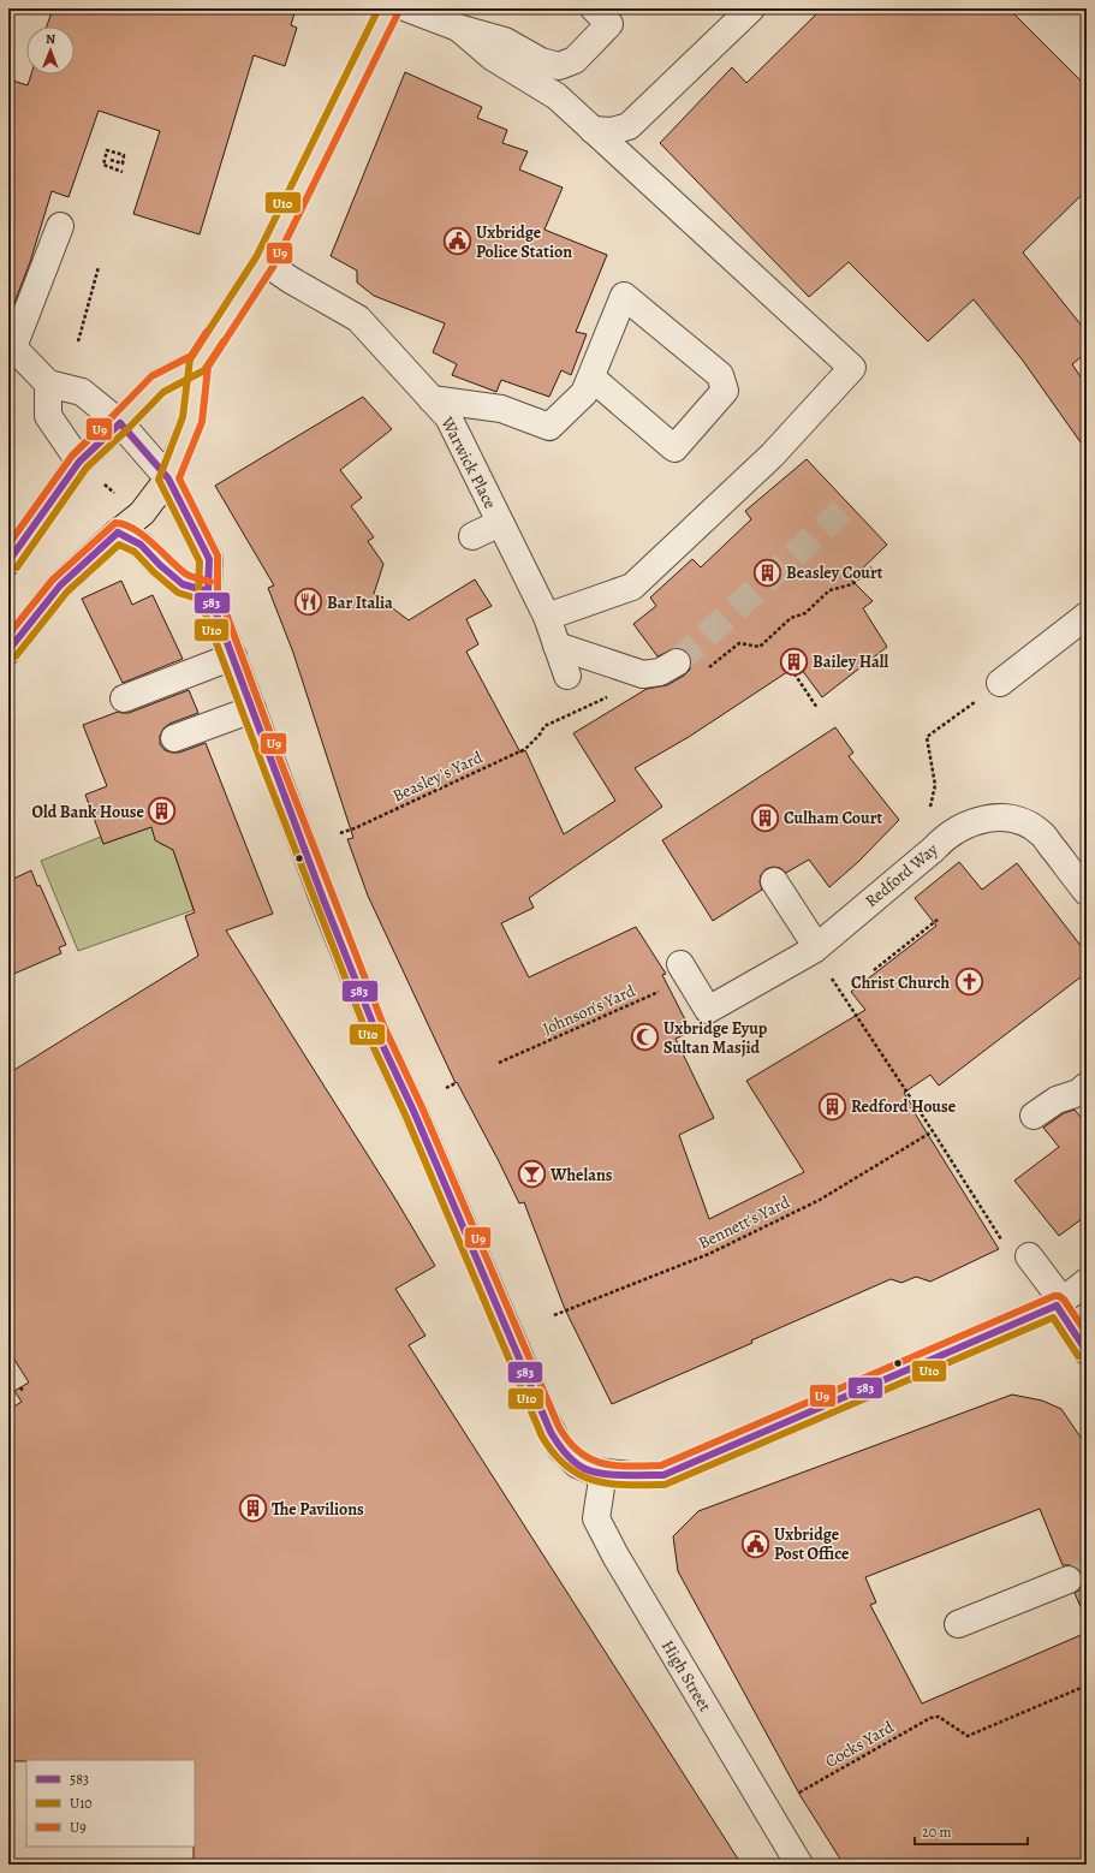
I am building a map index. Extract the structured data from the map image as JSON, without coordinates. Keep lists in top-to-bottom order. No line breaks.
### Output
{"streets":{"street":["Warwick Place","Redford Way","High Street"],"path":["Beasley's Yard","Johnson's Yard","Bennett's Yard","Cocks Yard"]},"crossings":[["Redford Way","Johnson's Yard"]],"places":{"public building":["Uxbridge Police Station","Uxbridge Post Office"],"building":["Beasley Court","Bailey Hall","Old Bank House","Culham Court","Redford House","The Pavilions"],"restaurant":["Bar Italia"],"church":["Christ Church"],"mosque":["Uxbridge Eyup Sultan Masjid"],"bar":["Whelans"]},"lines":["transit line U10","transit line U9","transit line 583"],"legend":["583","U10","U9"],"scale_bar":"20 m","north":"top"}
